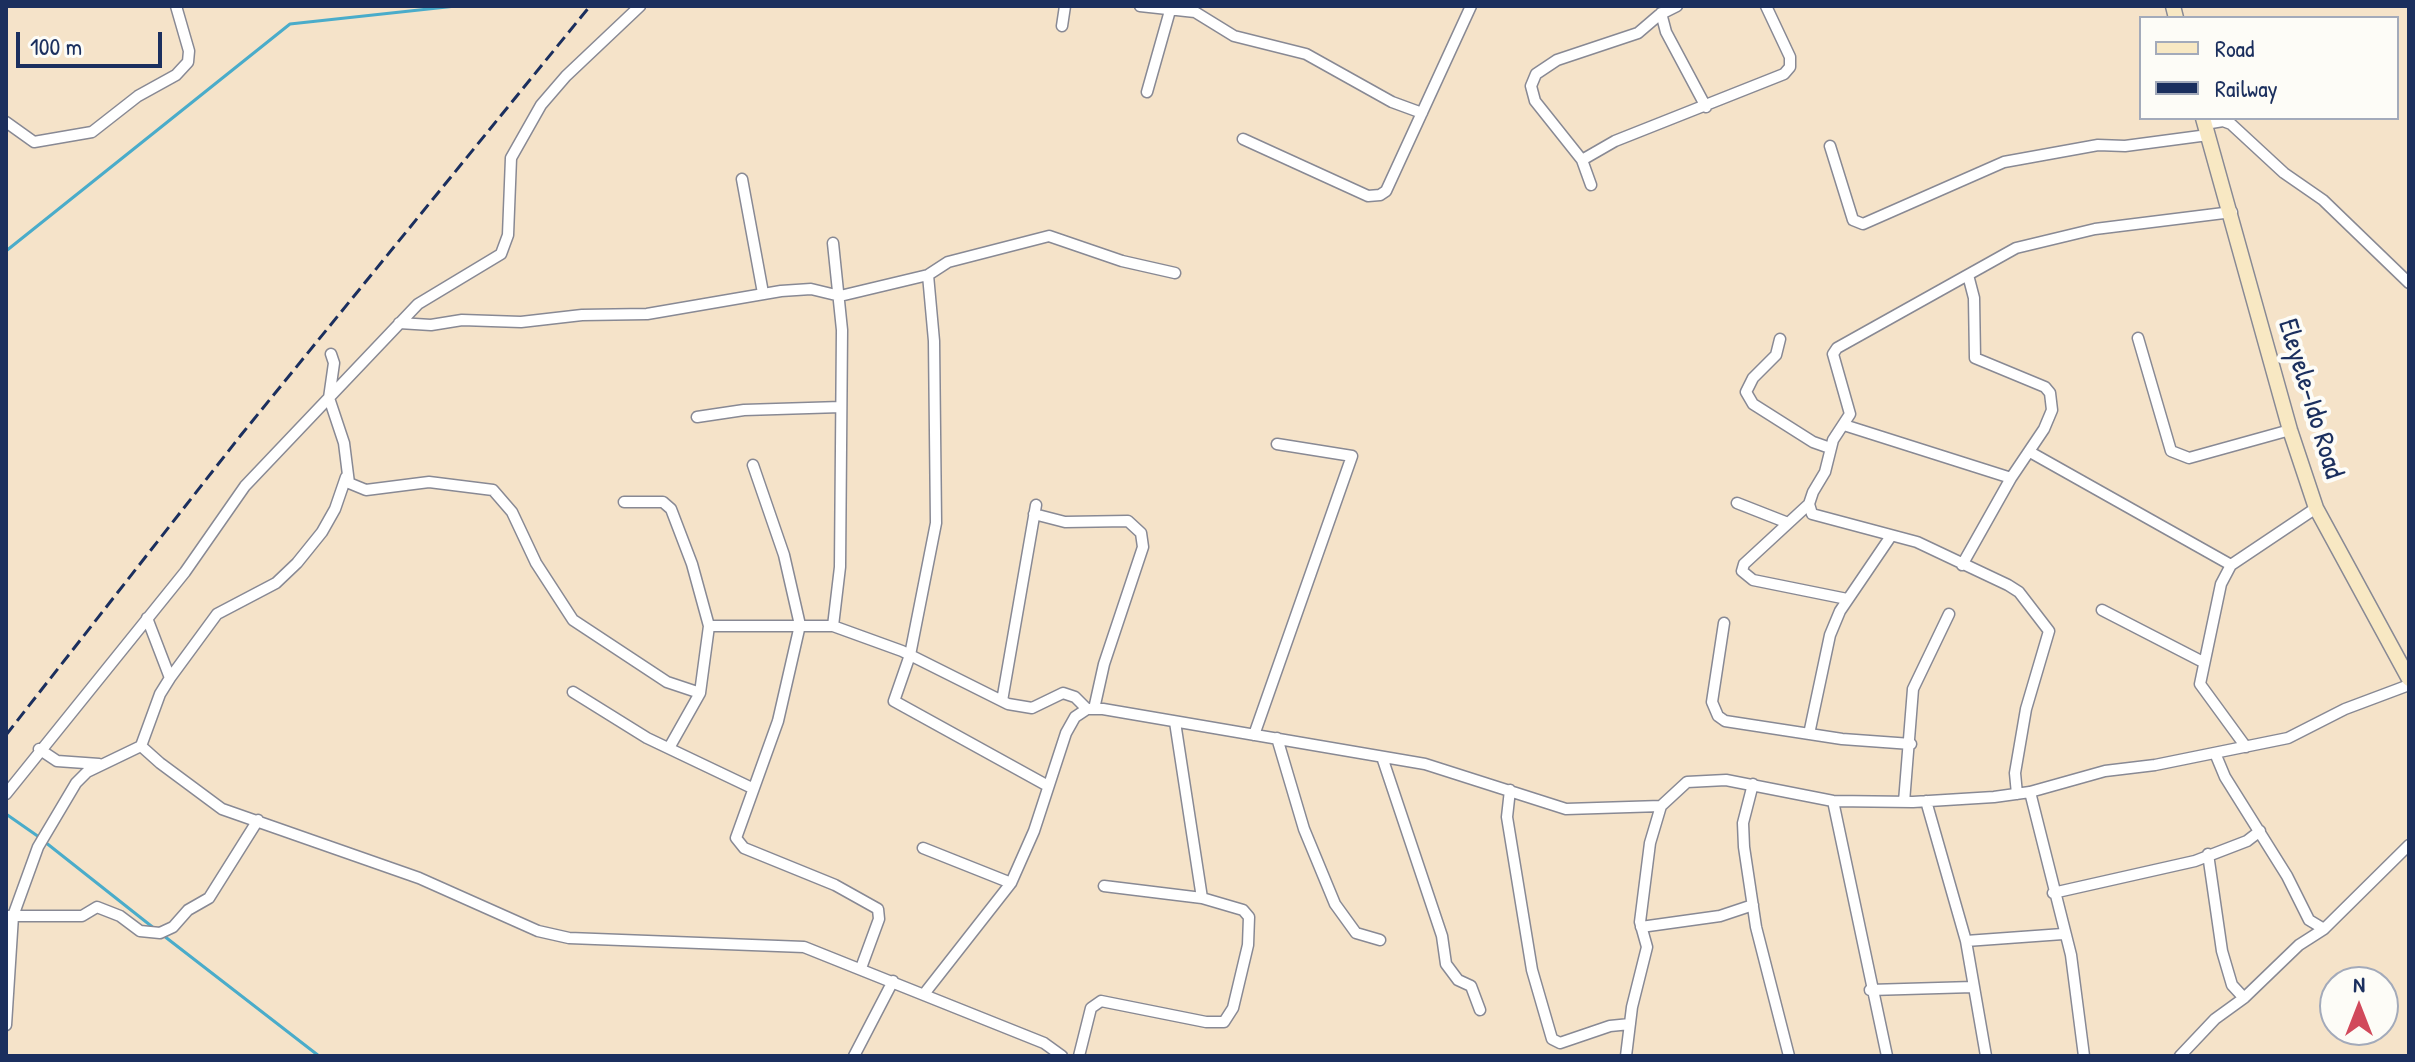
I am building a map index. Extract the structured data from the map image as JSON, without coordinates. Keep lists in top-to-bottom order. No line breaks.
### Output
{"streets":{"main road":["Eleyele-Ido Road"]},"legend":["Road","Railway"],"scale_bar":"100 m","north":"top"}
